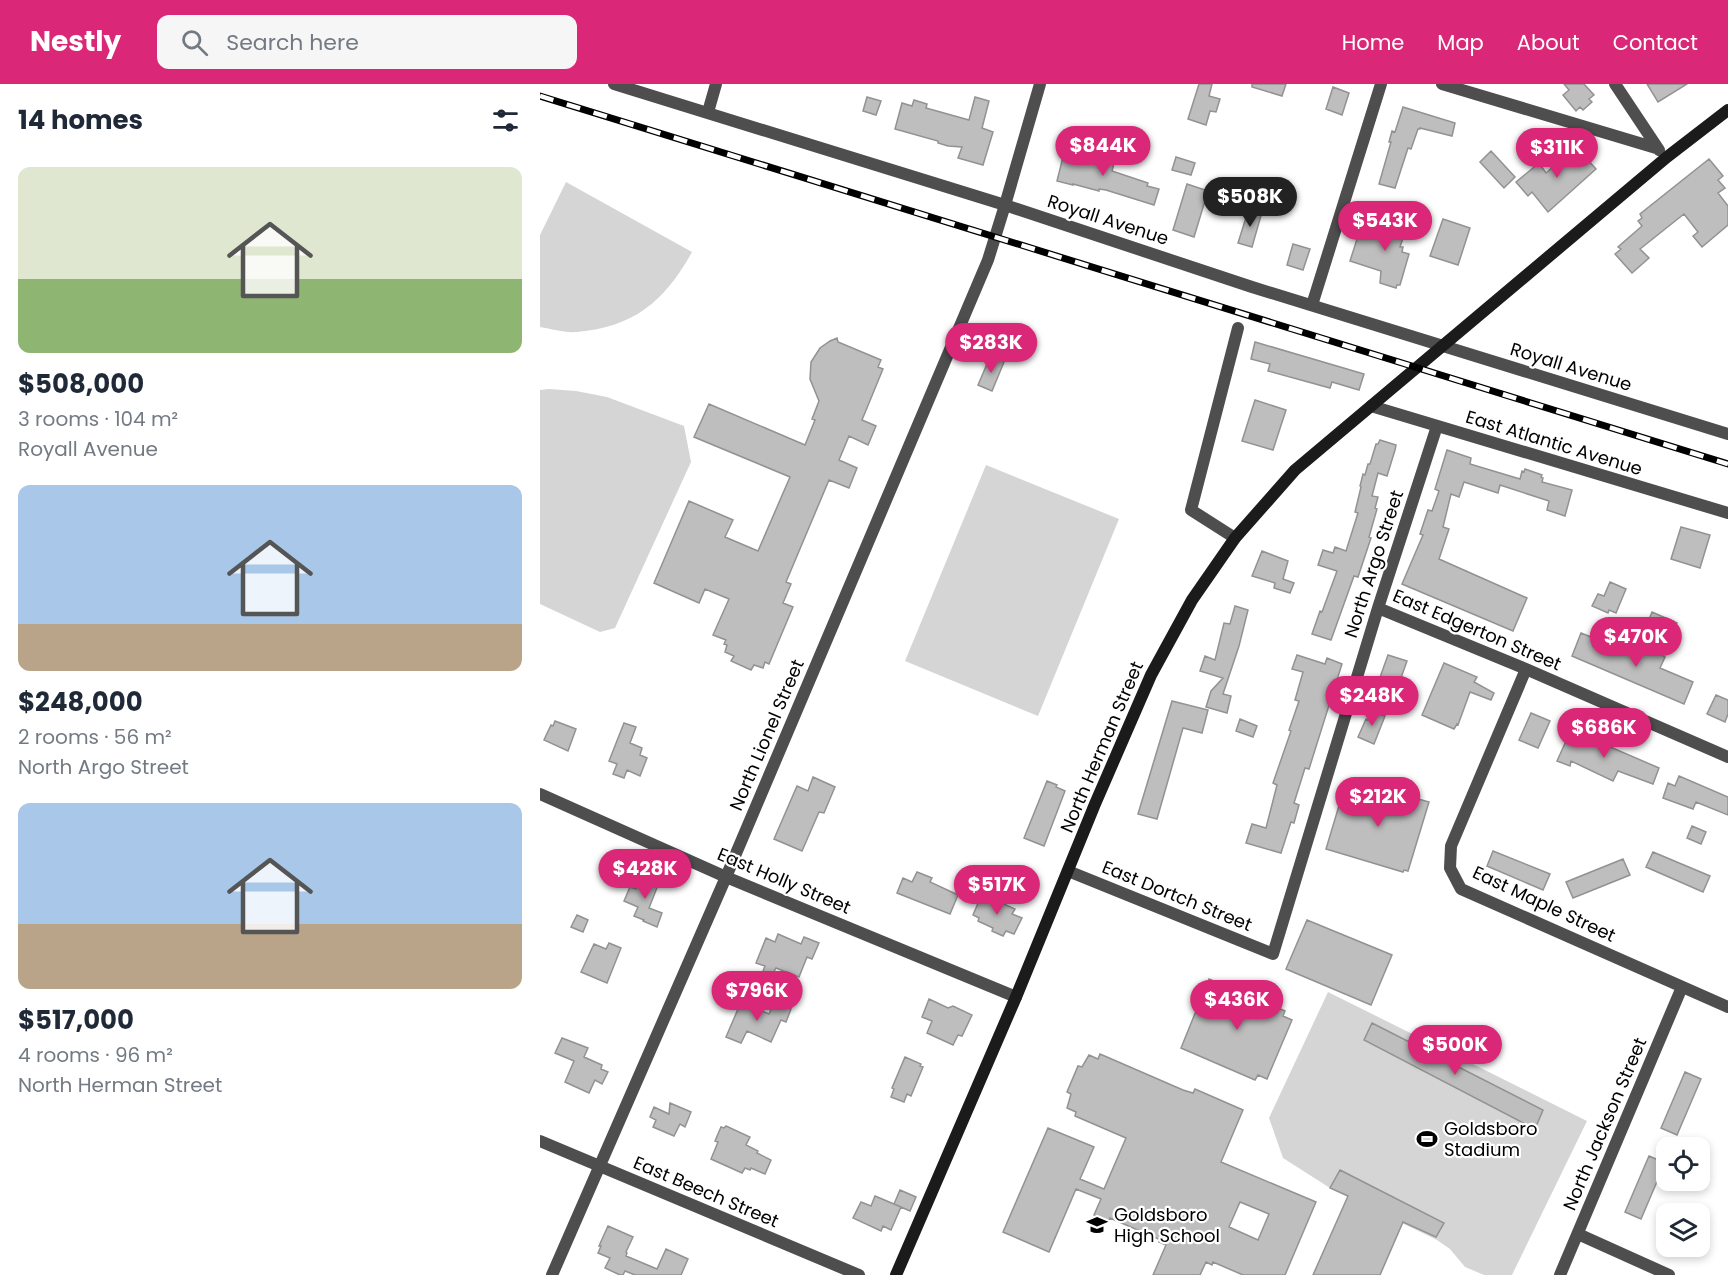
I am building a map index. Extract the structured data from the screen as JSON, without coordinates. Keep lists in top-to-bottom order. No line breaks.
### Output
{"streets":{"main road":["North Herman Street"],"street":["Royall Avenue","East Atlantic Avenue","North Argo Street","East Edgerton Street","North Lionel Street","East Holly Street","East Dortch Street","East Maple Street","North Jackson Street","East Beech Street"]},"crossings":[["Royall Avenue","North Lionel Street"],["Royall Avenue","North Herman Street"],["East Atlantic Avenue","North Argo Street"],["East Atlantic Avenue","North Herman Street"],["North Argo Street","East Edgerton Street"],["North Argo Street","East Dortch Street"],["East Edgerton Street","East Maple Street"],["North Lionel Street","East Holly Street"],["North Lionel Street","East Beech Street"],["North Herman Street","East Holly Street"],["North Herman Street","East Dortch Street"],["East Maple Street","North Jackson Street"]],"places":{"sports":["Goldsboro Stadium"],"school or university":["Goldsboro High School"]},"page":{"header":"Nestly","search":"Search here","nav":["Home","Map","About","Contact"],"heading":"14 homes","price":["$844K","$311K","$508K","$543K","$283K","$470K","$248K","$686K","$212K","$428K","$517K","$796K","$436K","$500K"],"list":[{"name":"$508,000","note":"3 rooms · 104 m² · Royall Avenue"},{"name":"$248,000","note":"2 rooms · 56 m² · North Argo Street"},{"name":"$517,000","note":"4 rooms · 96 m² · North Herman Street"}]}}
